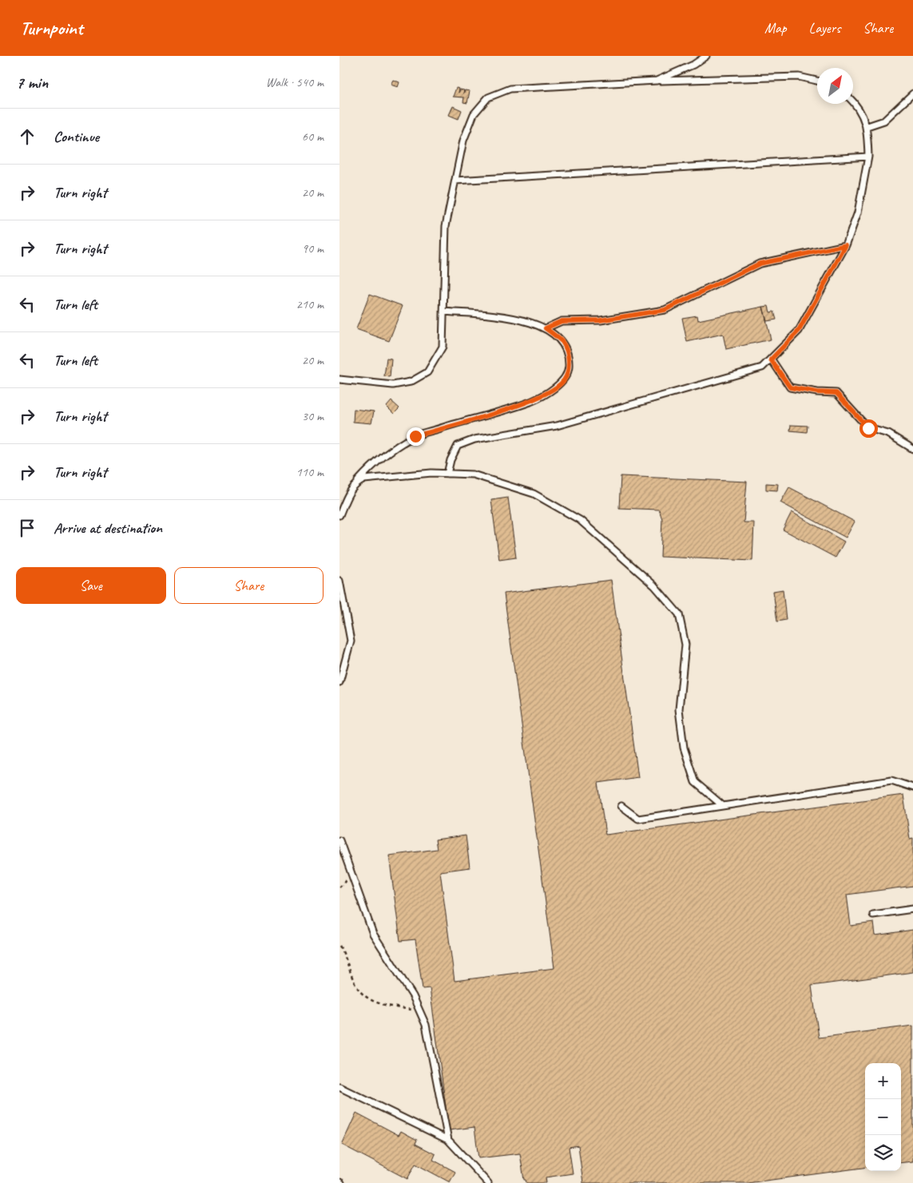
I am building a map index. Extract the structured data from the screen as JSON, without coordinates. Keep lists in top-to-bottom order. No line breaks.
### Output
{"north":"top right","page":{"header":"Turnpoint","nav":["Map","Layers","Share"],"heading":["7 min","Walk · 540 m"],"list":[["Continue","60 m"],["Turn right","20 m"],["Turn right","90 m"],["Turn left","210 m"],["Turn left","20 m"],["Turn right","30 m"],["Turn right","110 m"],"Arrive at destination"],"buttons":["Save","Share"],"map_buttons":["+","−"]}}
